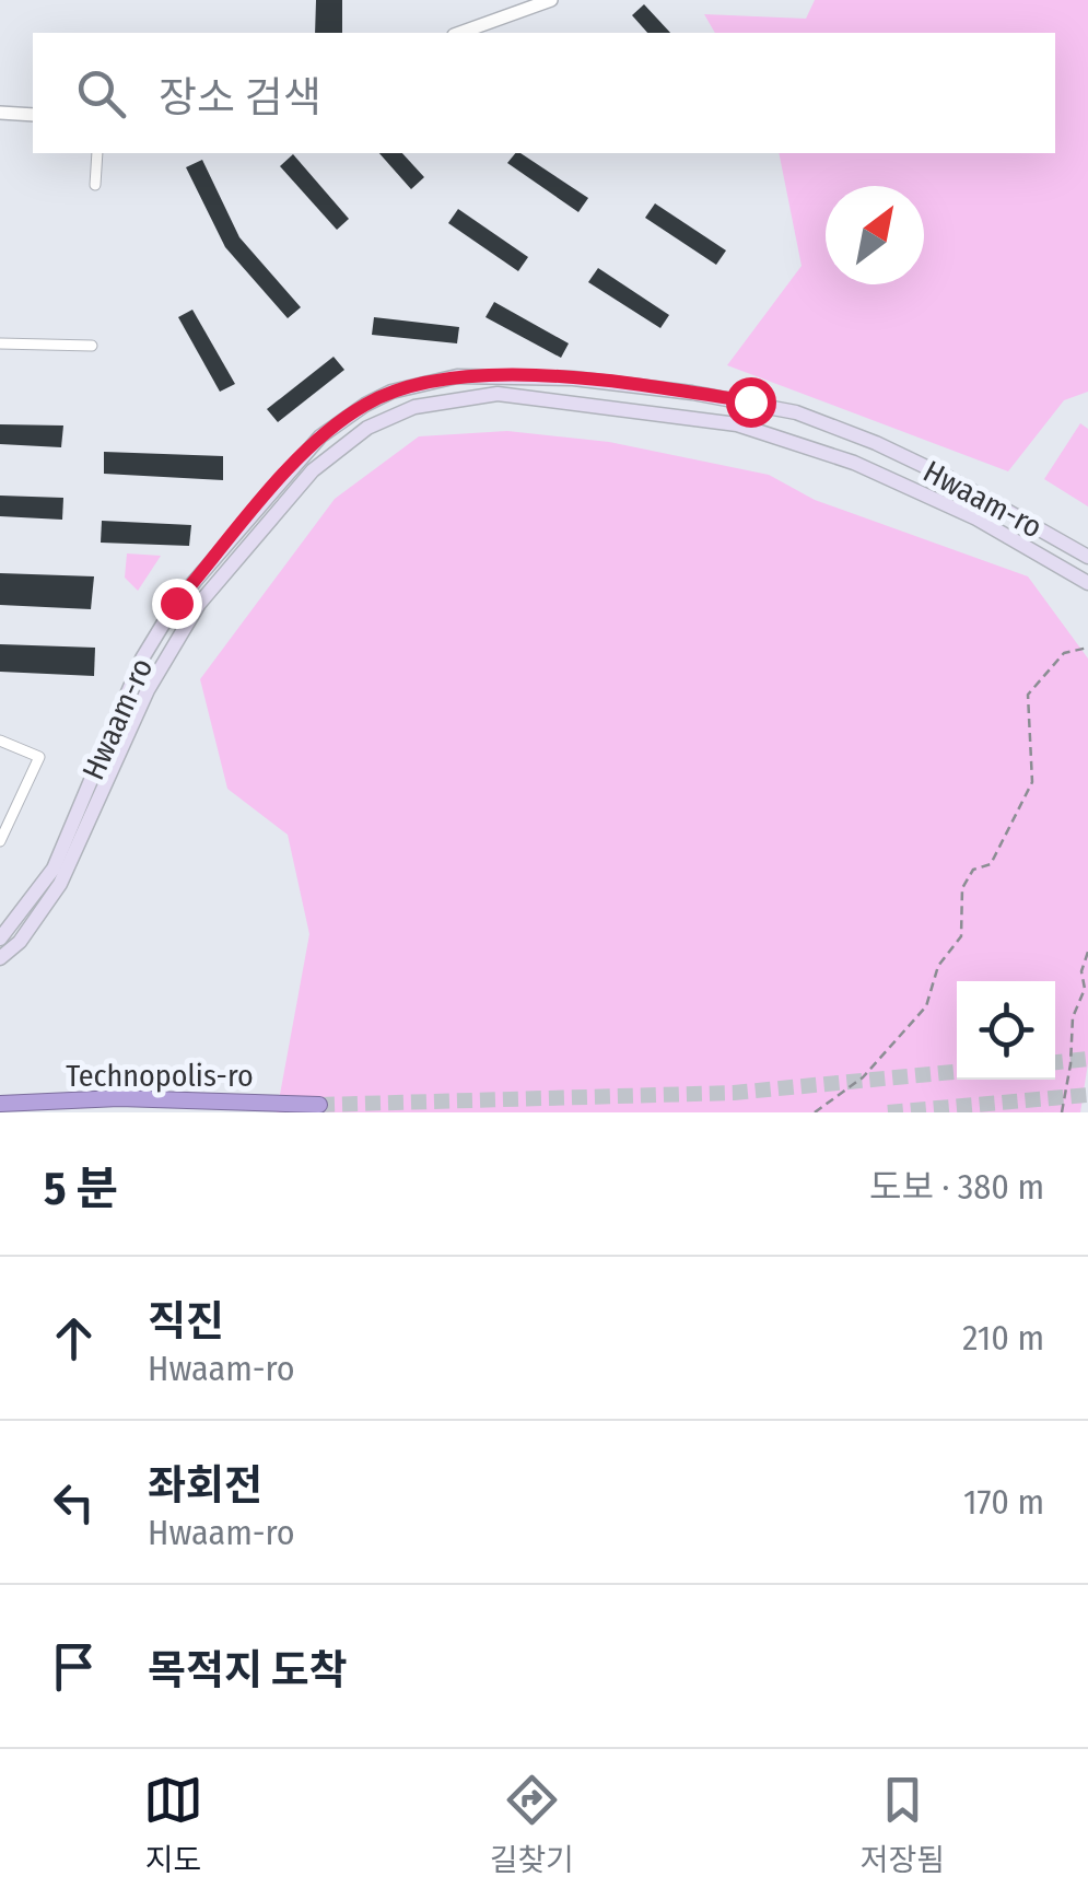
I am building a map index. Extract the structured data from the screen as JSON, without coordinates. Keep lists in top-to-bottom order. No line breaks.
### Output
{"streets":{"highway":["Technopolis-ro"],"main road":["Hwaam-ro"]},"north":"top right","page":{"search":"장소 검색","heading":["5 분","도보 · 380 m"],"list":[["직진","Hwaam-ro","210 m"],["좌회전","Hwaam-ro","170 m"],"목적지 도착"],"nav":["지도","길찾기","저장됨"]}}
